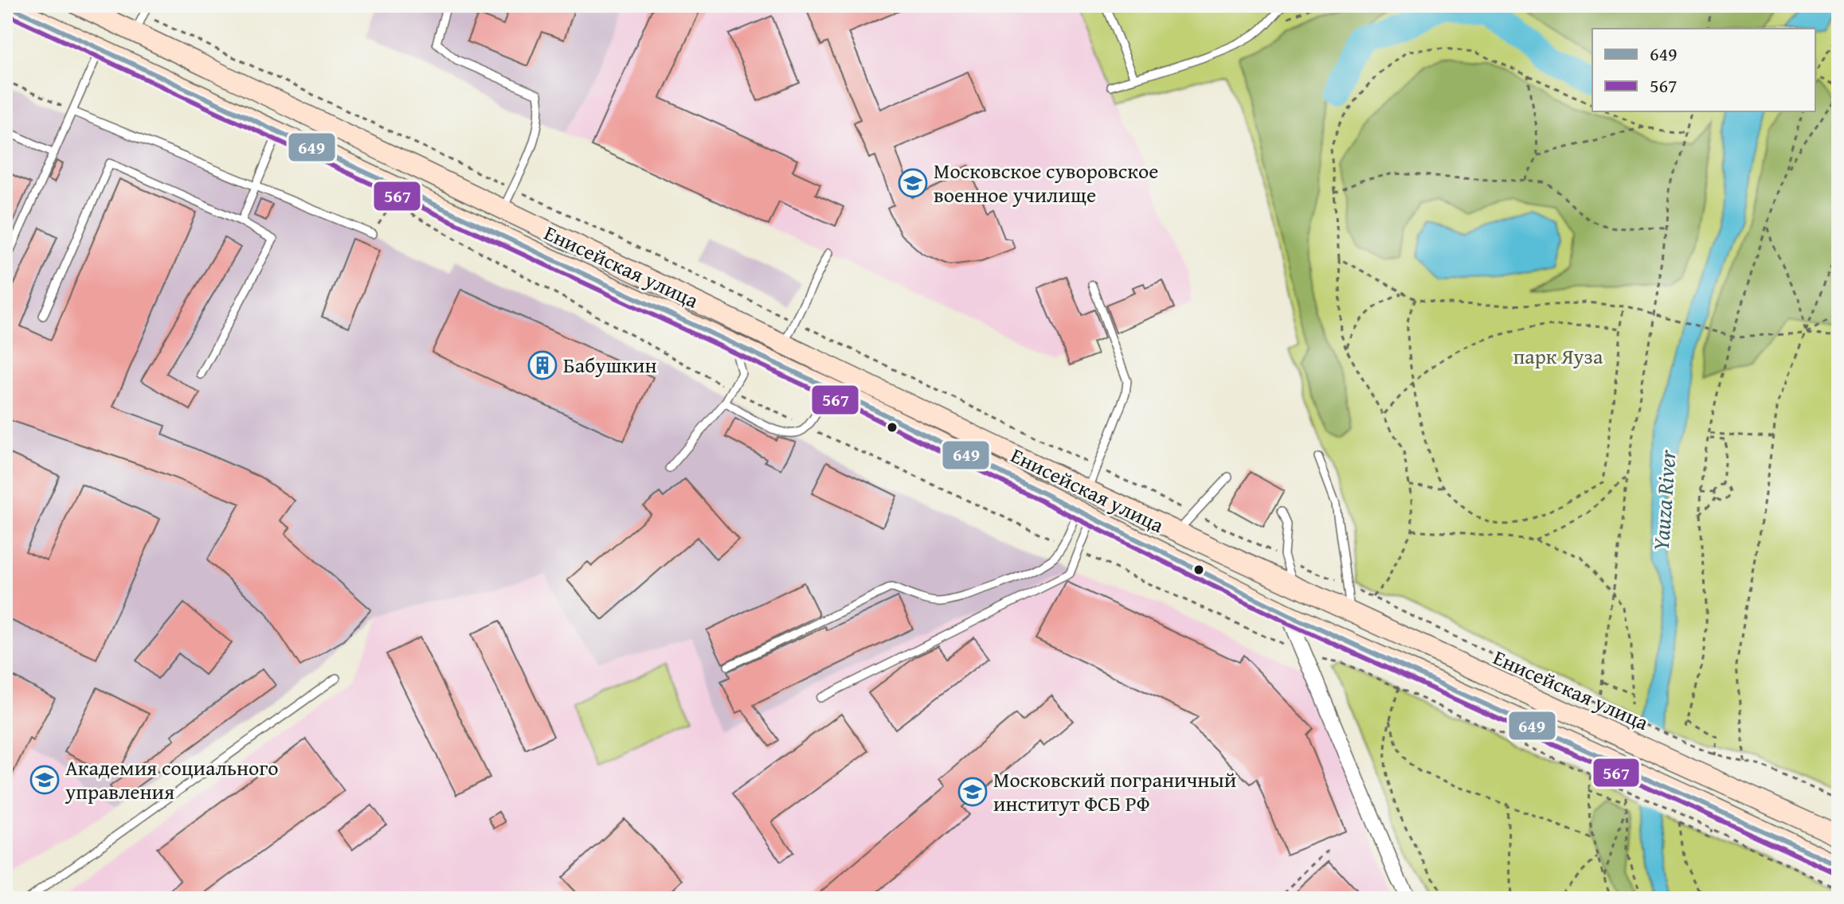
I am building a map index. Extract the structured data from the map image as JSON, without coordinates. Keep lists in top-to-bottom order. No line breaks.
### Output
{"streets":{"main road":["Енисейская улица"]},"water":["Yauza River"],"parks":["парк Яуза"],"places":{"school or university":["Московское суворовское военное училище","Академия социального управления","Московский пограничный институт ФСБ РФ"],"building":["Бабушкин"]},"lines":["transit line 649","transit line 567"],"legend":["649","567"]}
